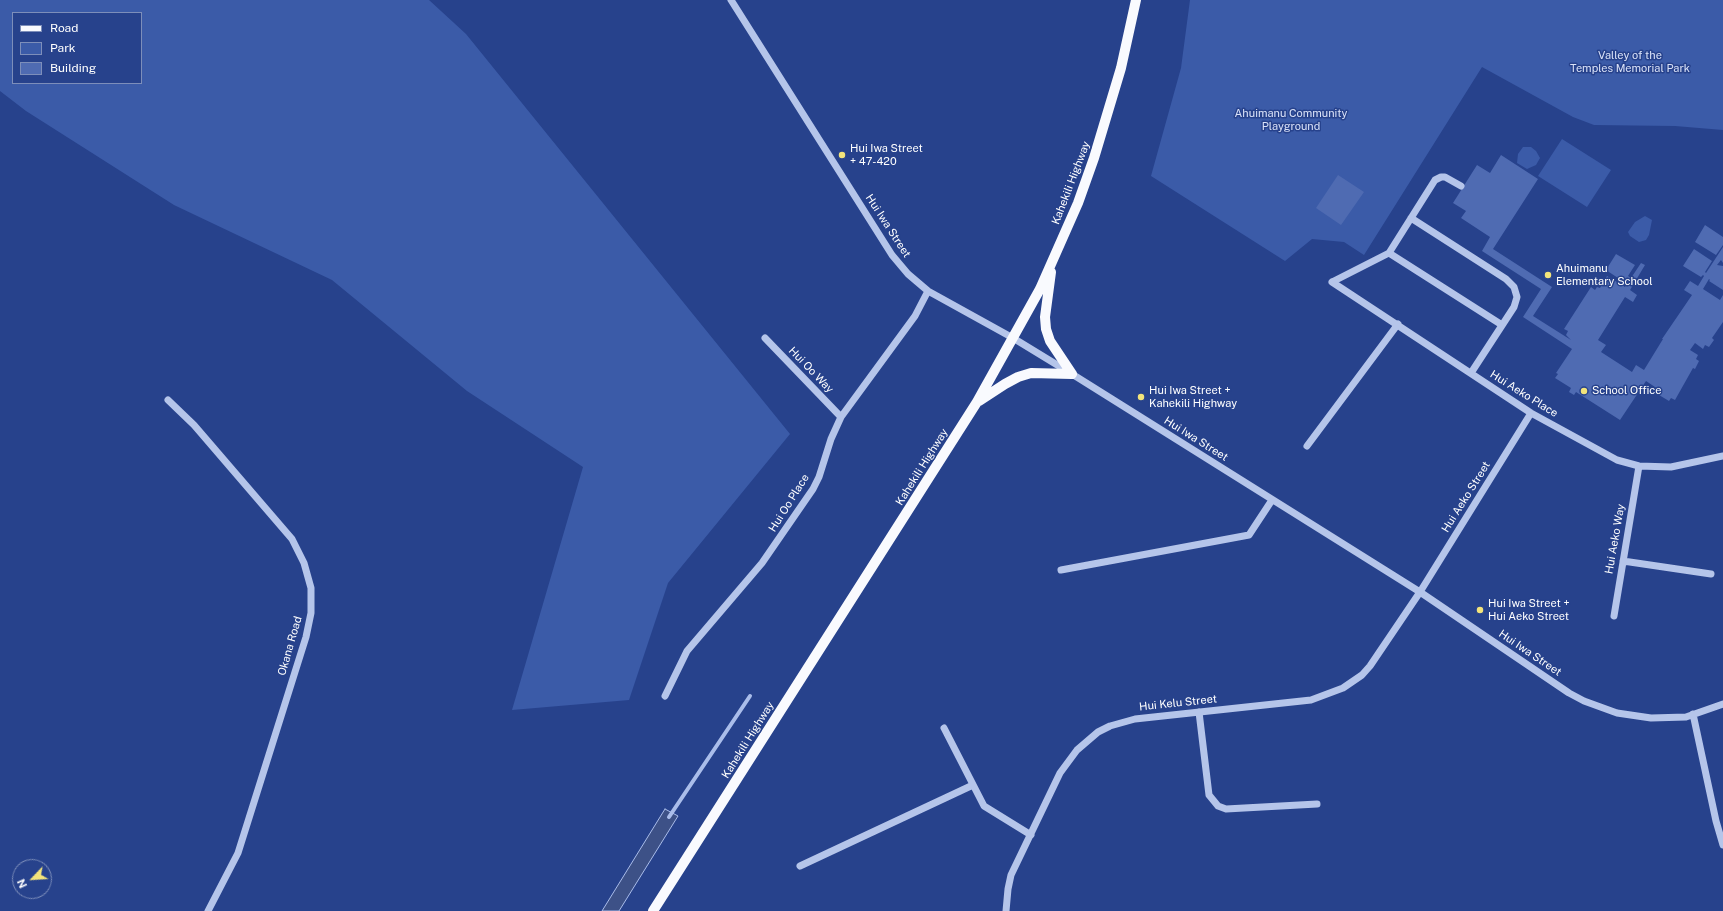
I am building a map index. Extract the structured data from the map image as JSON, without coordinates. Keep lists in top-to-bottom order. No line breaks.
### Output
{"streets":{"main road":["Kahekili Highway"],"street":["Hui Iwa Street","Hui Oo Way","Hui Aeko Place","Hui Aeko Street","Hui Oo Place","Hui Aeko Way","Okana Road","Hui Kelu Street"]},"crossings":[["Kahekili Highway","Hui Iwa Street"],["Hui Iwa Street","Hui Aeko Street"],["Hui Iwa Street","Hui Oo Place"],["Hui Iwa Street","Hui Kelu Street"],["Hui Oo Way","Hui Oo Place"],["Hui Aeko Place","Hui Aeko Street"],["Hui Aeko Place","Hui Aeko Way"],["Hui Aeko Street","Hui Kelu Street"]],"parks":["Valley of the Temples Memorial Park","Ahuimanu Community Playground"],"places":["Hui Iwa Street + 47-420","Ahuimanu Elementary School","School Office","Hui Iwa Street + Kahekili Highway","Hui Iwa Street + Hui Aeko Street"],"legend":["Road","Park","Building"],"north":"bottom left"}
